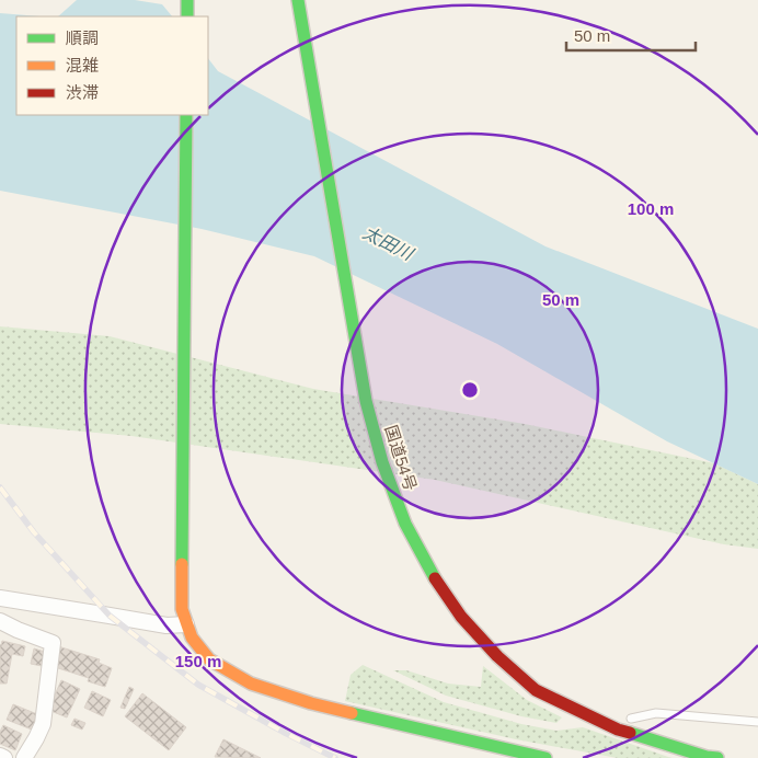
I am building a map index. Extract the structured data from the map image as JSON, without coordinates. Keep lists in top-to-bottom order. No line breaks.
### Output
{"streets":{"highway":["国道54号"]},"water":["太田川"],"legend":["順調","混雑","渋滞"],"scale_bar":"50 m","rings":["100 m","50 m","150 m"]}
